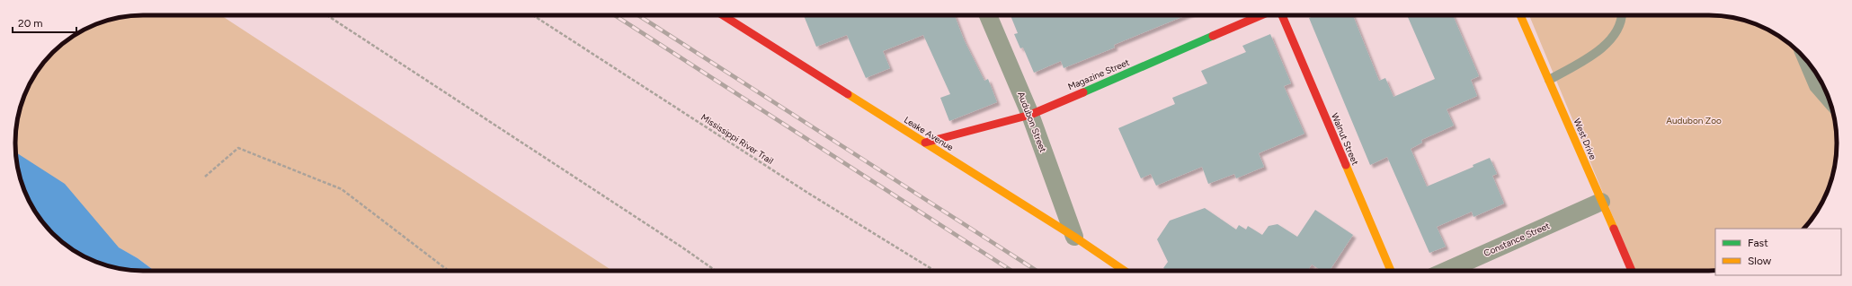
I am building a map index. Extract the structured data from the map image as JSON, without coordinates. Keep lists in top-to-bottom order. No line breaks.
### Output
{"streets":{"street":["Magazine Street","Audubon Street","Leake Avenue","Walnut Street","West Drive","Constance Street"],"path":["Mississippi River Trail"]},"crossings":[["Magazine Street","Audubon Street"],["Magazine Street","Leake Avenue"],["Audubon Street","Leake Avenue"],["West Drive","Constance Street"]],"parks":["Audubon Zoo"],"legend":["Fast","Slow"],"scale_bar":"20 m"}
